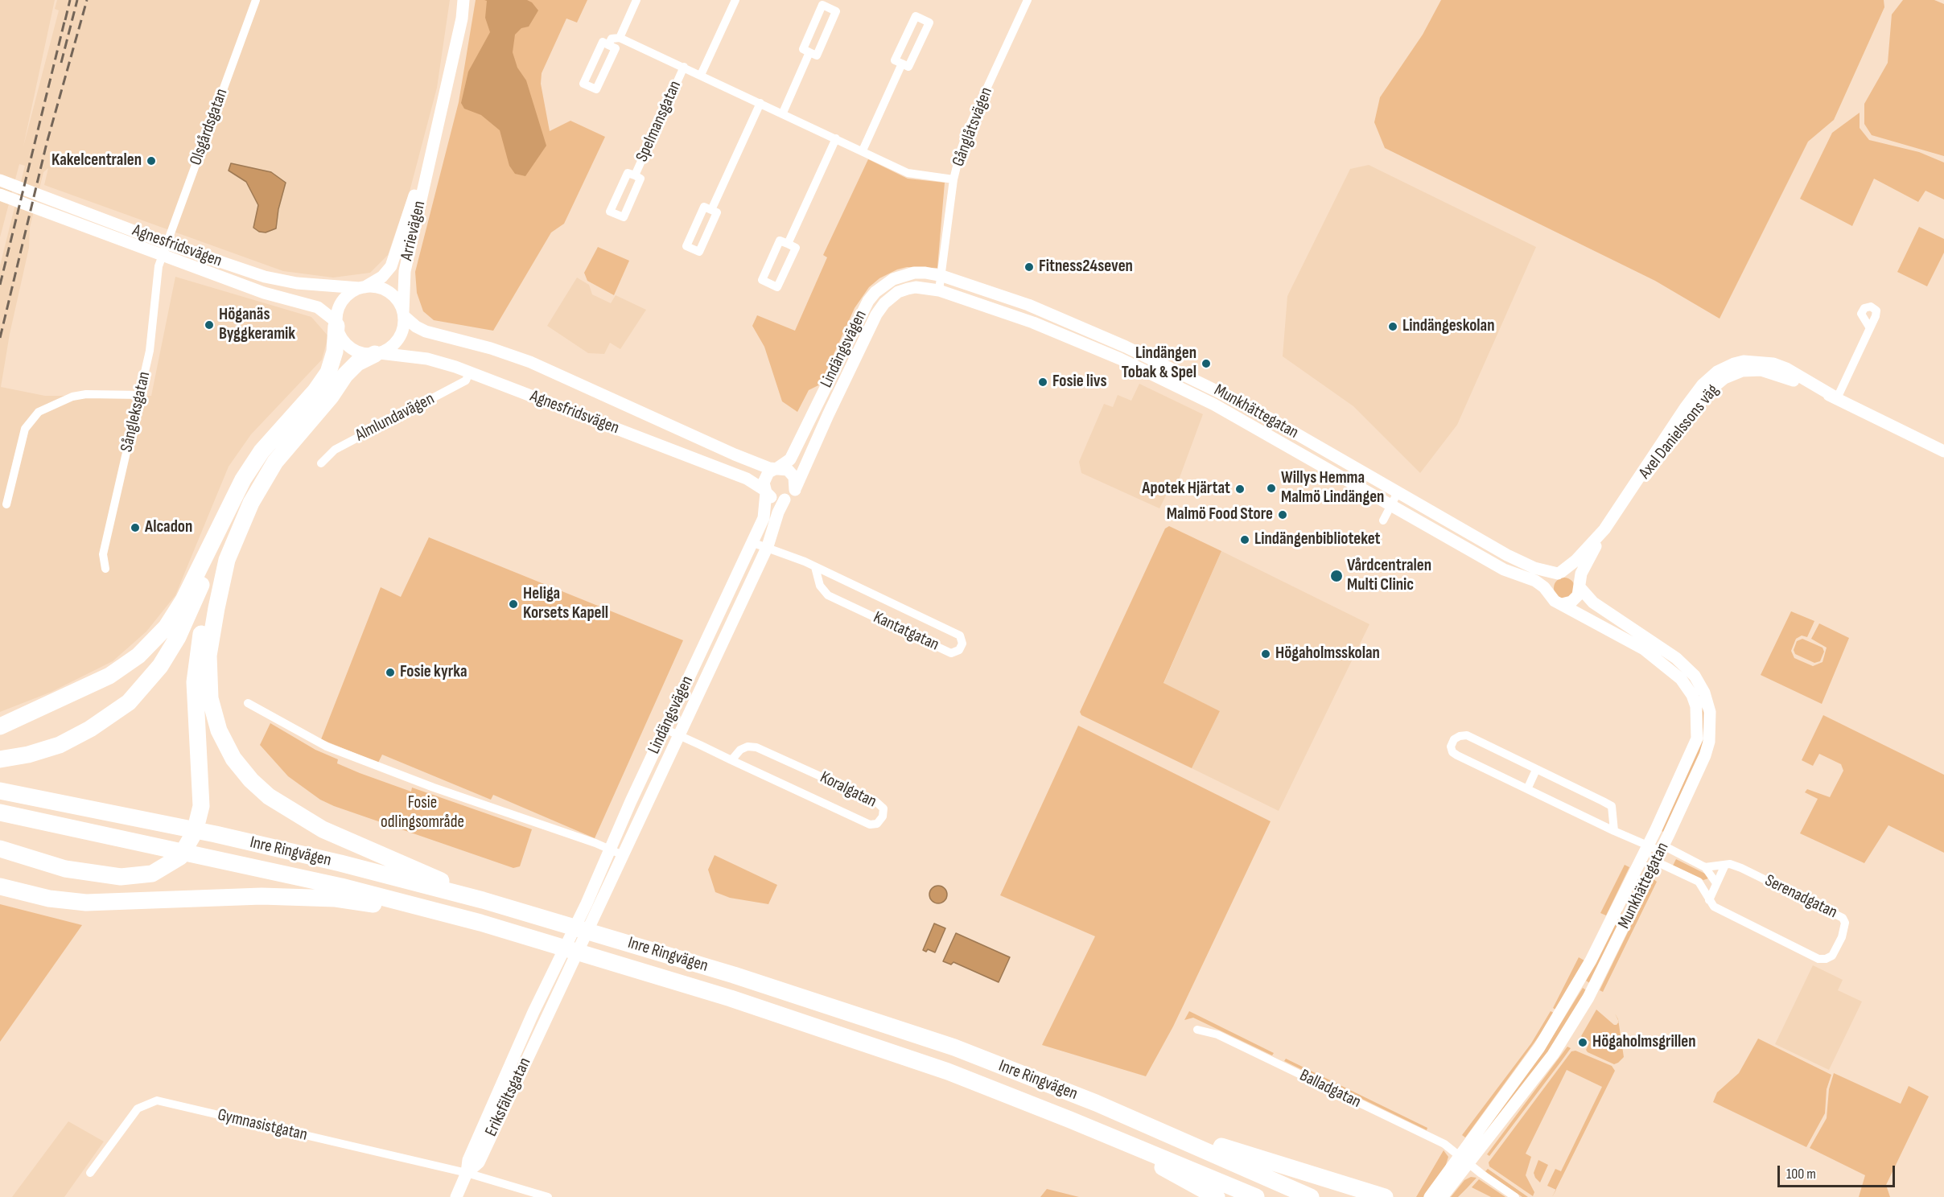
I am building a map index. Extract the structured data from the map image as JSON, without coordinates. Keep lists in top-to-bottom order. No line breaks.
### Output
{"streets":{"highway":["Inre Ringvägen"],"street":["Spelmansgatan","Olsgårdsgatan","Gånglåtsvägen","Arrievägen","Agnesfridsvägen","Lindängsvägen","Sångleksgatan","Munkhättegatan","Almlundavägen","Axel Danielssons väg","Kantatgatan","Koralgatan","Serenadgatan","Balladgatan","Eriksfältsgatan","Gymnasistgatan"]},"crossings":[["Spelmansgatan","Gånglåtsvägen"],["Olsgårdsgatan","Agnesfridsvägen"],["Olsgårdsgatan","Sångleksgatan"],["Gånglåtsvägen","Lindängsvägen"],["Gånglåtsvägen","Munkhättegatan"],["Arrievägen","Agnesfridsvägen"],["Agnesfridsvägen","Lindängsvägen"],["Agnesfridsvägen","Sångleksgatan"],["Agnesfridsvägen","Almlundavägen"],["Lindängsvägen","Munkhättegatan"],["Lindängsvägen","Kantatgatan"],["Lindängsvägen","Koralgatan"],["Lindängsvägen","Eriksfältsgatan"],["Munkhättegatan","Axel Danielssons väg"],["Munkhättegatan","Balladgatan"],["Eriksfältsgatan","Gymnasistgatan"]],"parks":["Fosie odlingsområde"],"places":["Kakelcentralen","Fitness24seven","Höganäs Byggkeramik","Lindängeskolan","Lindängen Tobak & Spel","Fosie livs","Willys Hemma Malmö Lindängen","Apotek Hjärtat","Malmö Food Store","Alcadon","Lindängenbiblioteket","Vårdcentralen Multi Clinic","Heliga Korsets Kapell","Högaholmsskolan","Fosie kyrka","Högaholmsgrillen"],"scale_bar":"100 m"}
